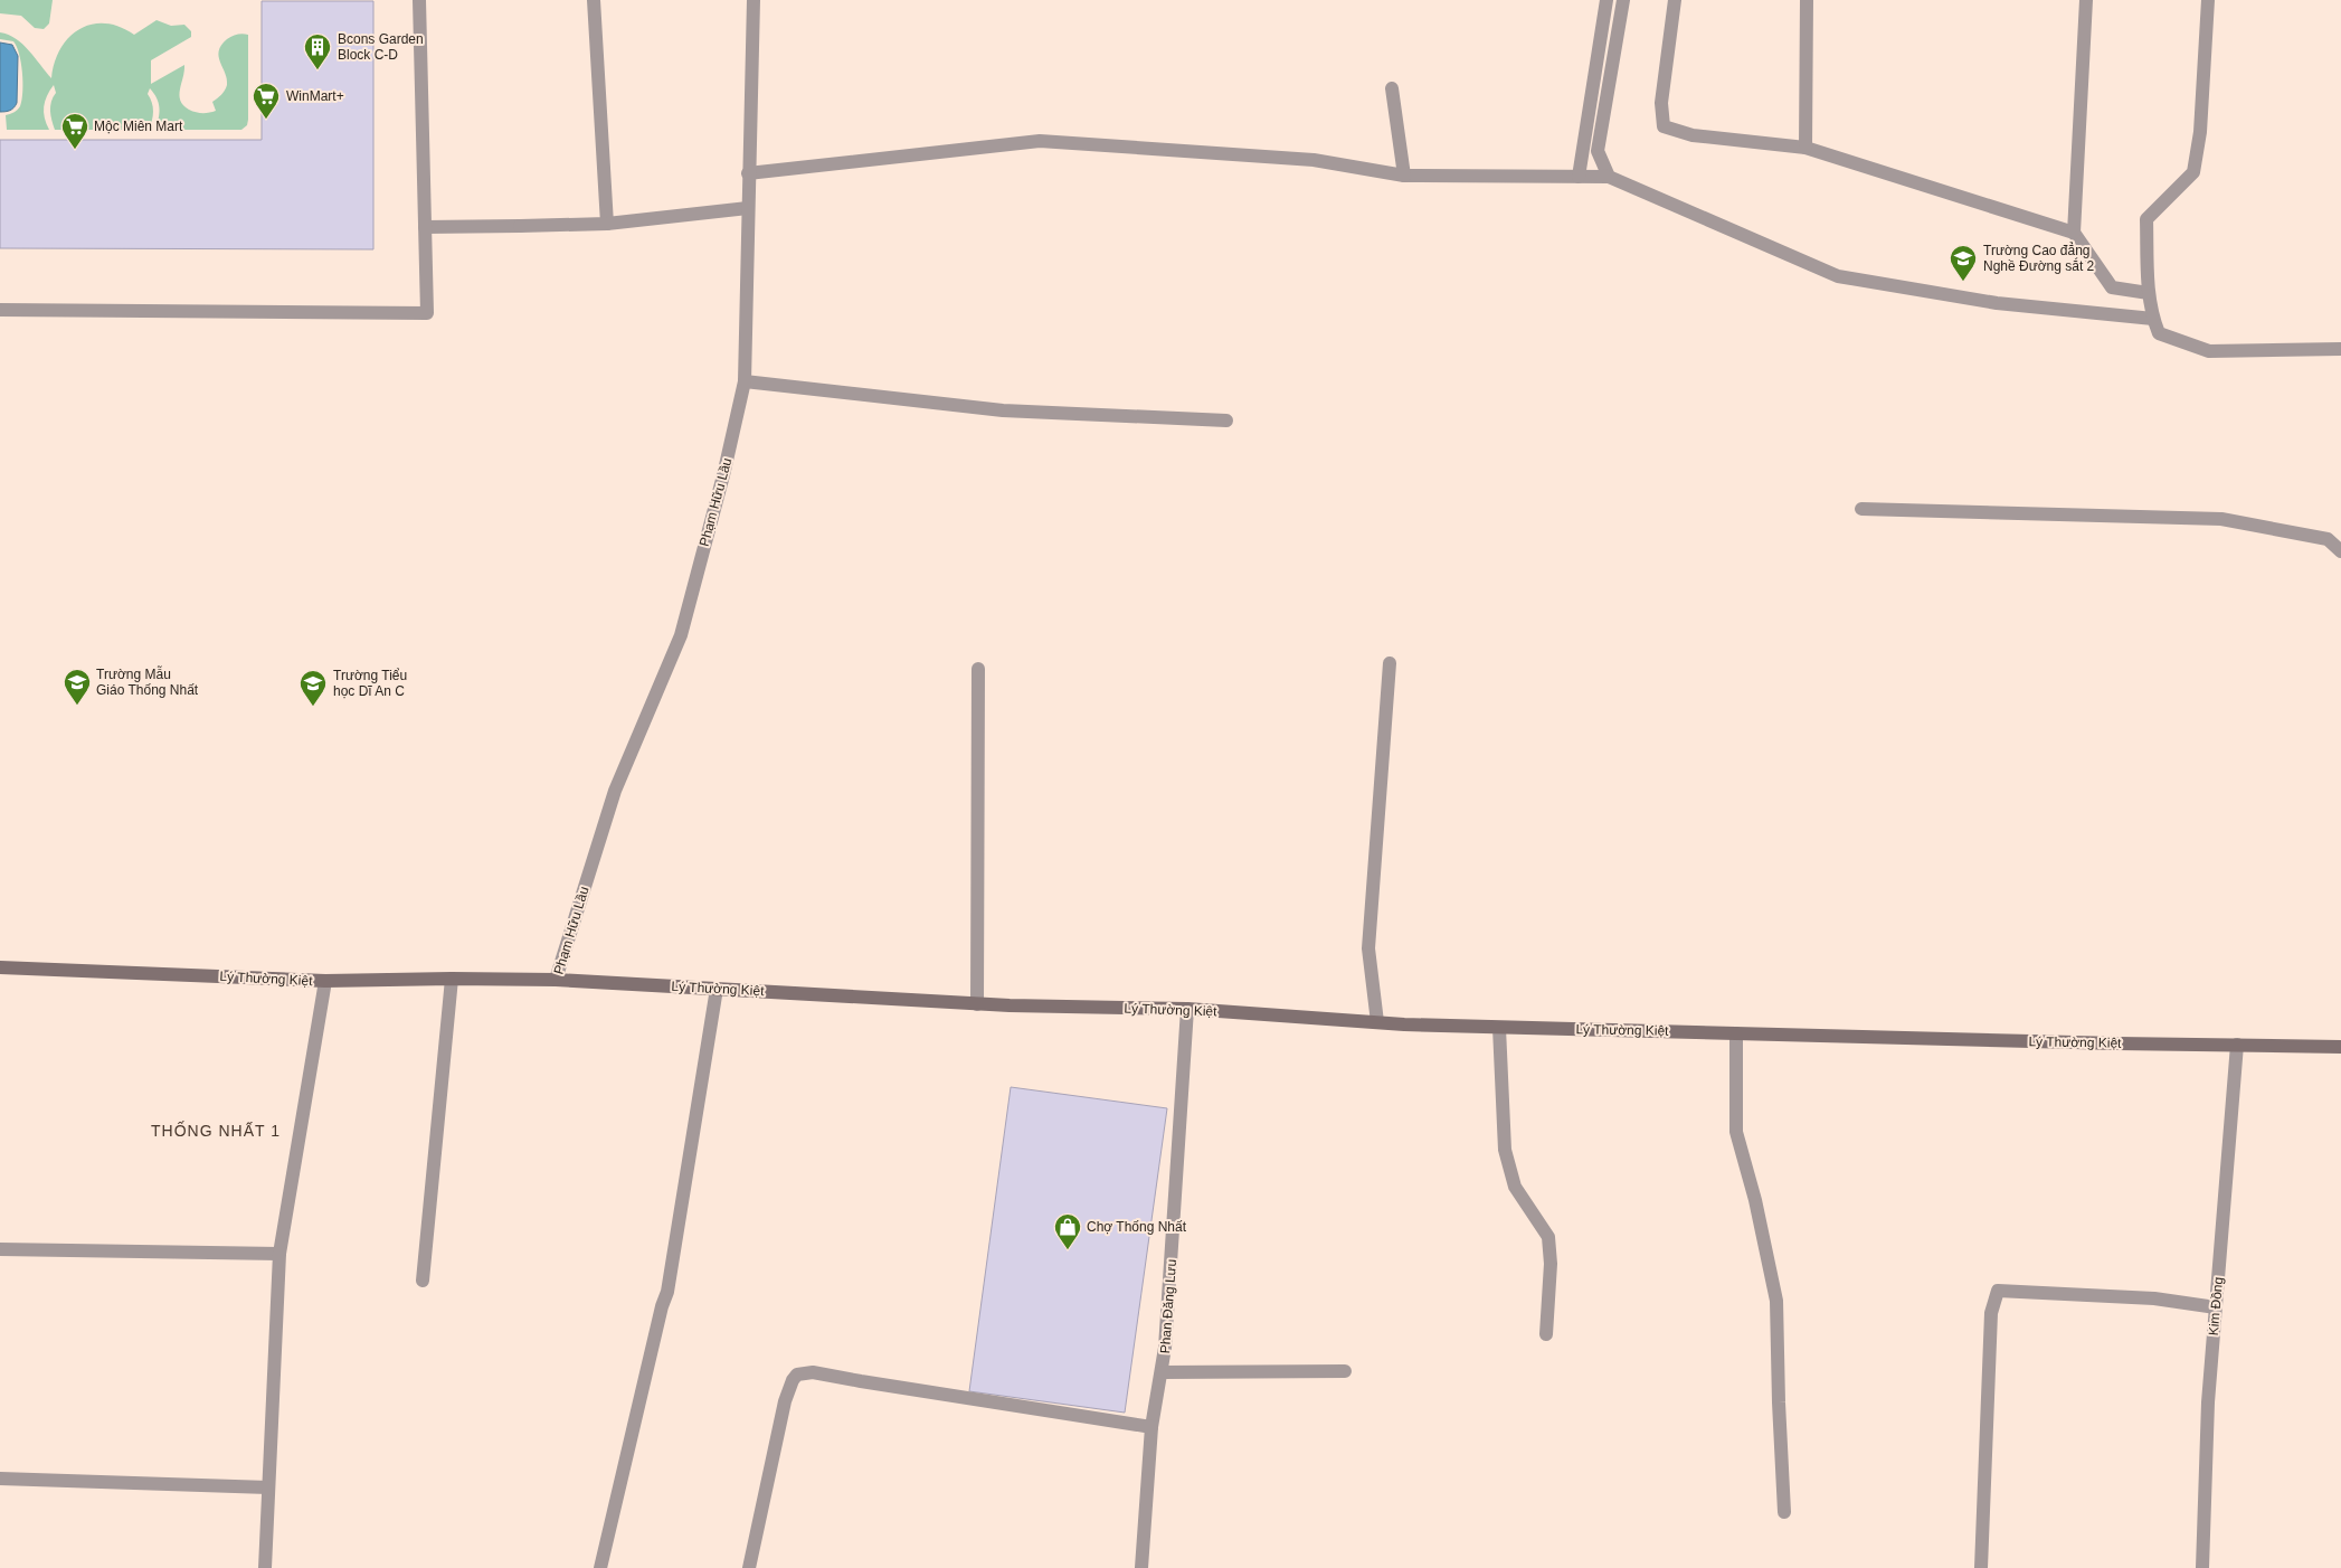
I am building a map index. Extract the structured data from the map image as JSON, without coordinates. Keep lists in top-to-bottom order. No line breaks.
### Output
{"streets":{"main road":["Lý Thường Kiệt"],"street":["Phạm Hữu Lầu","Phan Đăng Lưu","Kim Đồng"]},"crossings":[["Phạm Hữu Lầu","Lý Thường Kiệt"],["Lý Thường Kiệt","Phan Đăng Lưu"],["Lý Thường Kiệt","Kim Đồng"]],"districts":["THỐNG NHẤT 1"],"places":{"building":["Bcons Garden Block C-D"],"supermarket":["WinMart+","Mộc Miên Mart"],"school or university":["Trường Cao đẳng Nghề Đường sắt 2","Trường Mẫu Giáo Thống Nhất","Trường Tiểu học Dĩ An C"],"shop":["Chợ Thống Nhất"]}}
